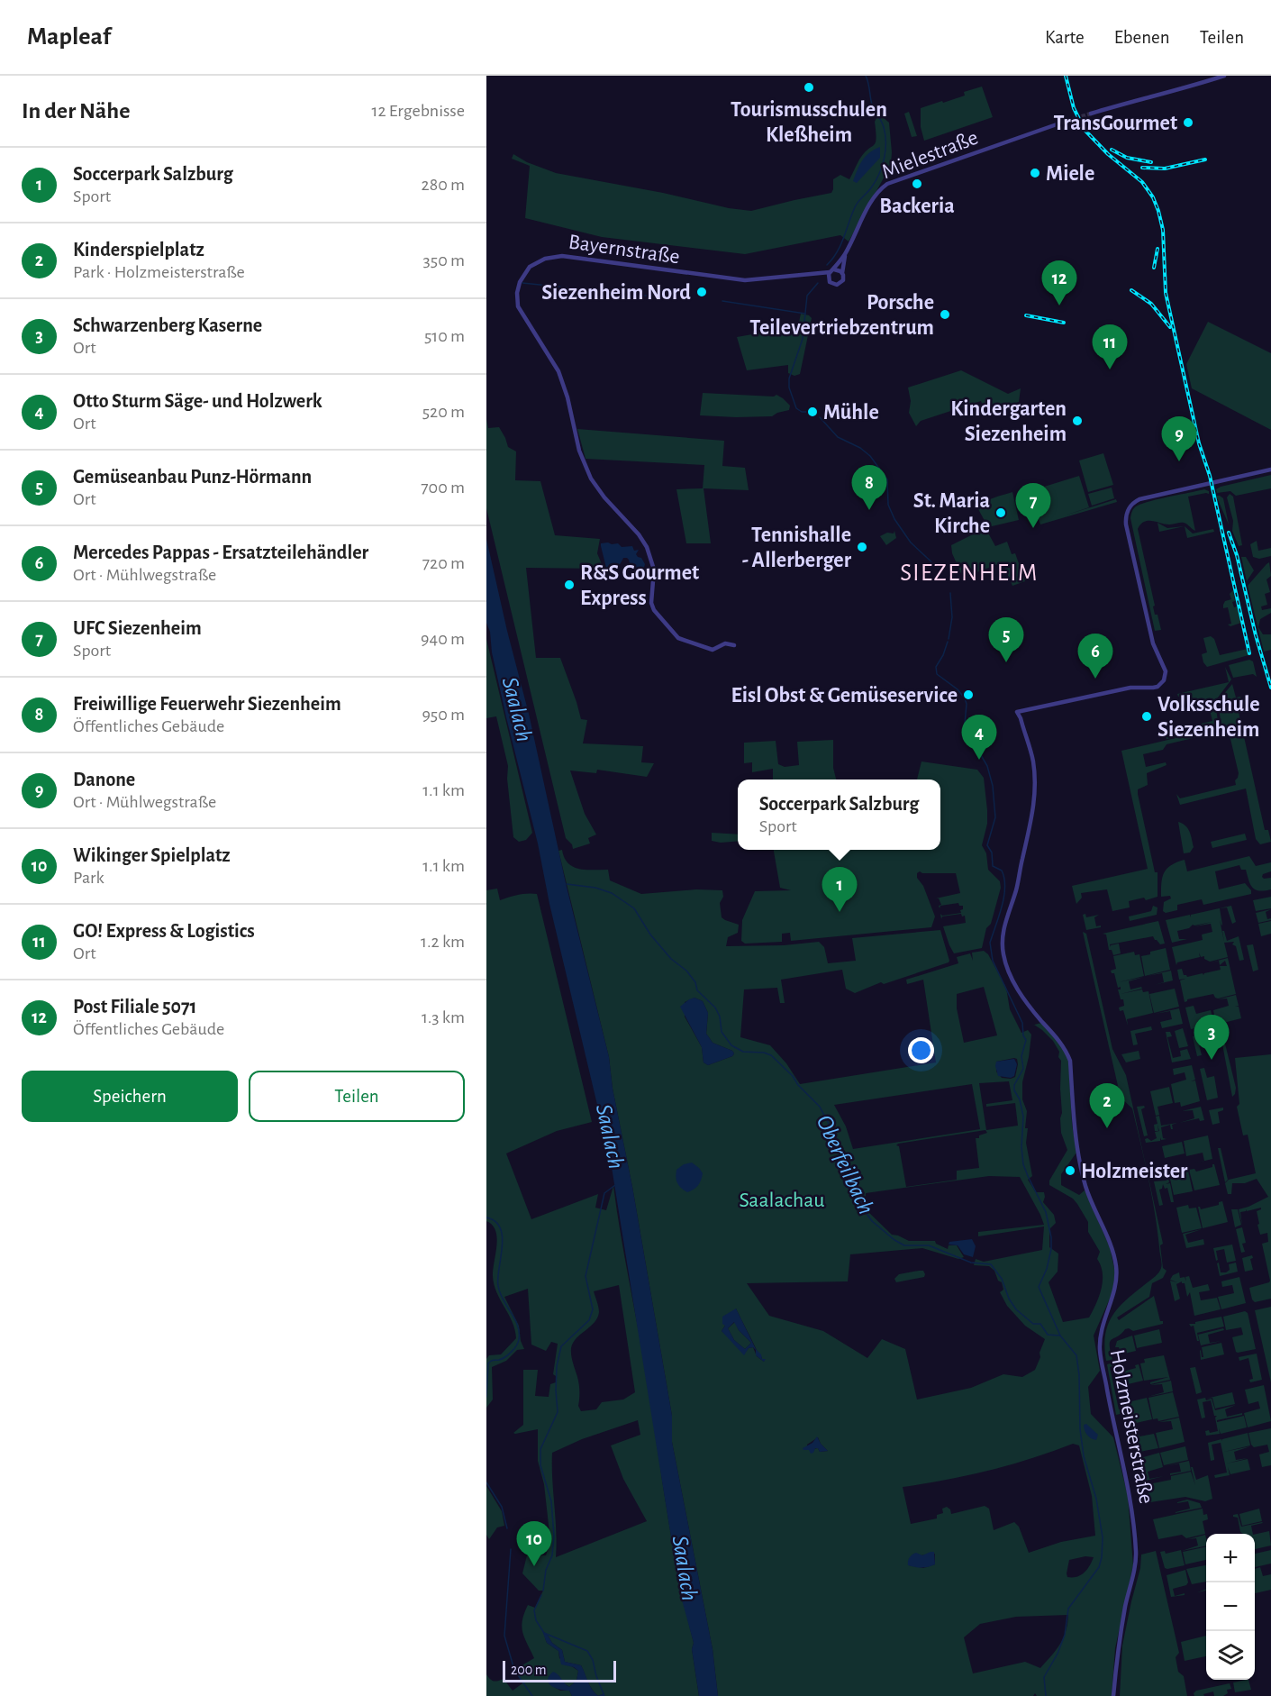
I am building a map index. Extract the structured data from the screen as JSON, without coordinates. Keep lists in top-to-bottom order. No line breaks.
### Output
{"streets":{"street":["Mielestraße","Bayernstraße","Holzmeisterstraße"]},"crossings":[["Mielestraße","Bayernstraße"]],"districts":["SIEZENHEIM"],"water":["Saalach","Oberfeilbach"],"parks":["Saalachau"],"places":["Tourismusschulen Kleßheim","TransGourmet","Miele","Backeria","Siezenheim Nord","Porsche Teilevertriebzentrum","Mühle","Kindergarten Siezenheim","St. Maria Kirche","Tennishalle - Allerberger","R&S Gourmet Express","Eisl Obst & Gemüseservice","Volksschule Siezenheim","Holzmeister"],"scale_bar":"200 m","page":{"header":"Mapleaf","nav":["Karte","Ebenen","Teilen"],"heading":["In der Nähe","12 Ergebnisse"],"list":[{"mark":"1","name":"Soccerpark Salzburg","note":"Sport","value":"280 m"},{"mark":"2","name":"Kinderspielplatz","note":"Park · Holzmeisterstraße","value":"350 m"},{"mark":"3","name":"Schwarzenberg Kaserne","note":"Ort","value":"510 m"},{"mark":"4","name":"Otto Sturm Säge- und Holzwerk","note":"Ort","value":"520 m"},{"mark":"5","name":"Gemüseanbau Punz-Hörmann","note":"Ort","value":"700 m"},{"mark":"6","name":"Mercedes Pappas - Ersatzteilehändler","note":"Ort · Mühlwegstraße","value":"720 m"},{"mark":"7","name":"UFC Siezenheim","note":"Sport","value":"940 m"},{"mark":"8","name":"Freiwillige Feuerwehr Siezenheim","note":"Öffentliches Gebäude","value":"950 m"},{"mark":"9","name":"Danone","note":"Ort · Mühlwegstraße","value":"1.1 km"},{"mark":"10","name":"Wikinger Spielplatz","note":"Park","value":"1.1 km"},{"mark":"11","name":"GO! Express & Logistics","note":"Ort","value":"1.2 km"},{"mark":"12","name":"Post Filiale 5071","note":"Öffentliches Gebäude","value":"1.3 km"}],"pins":["12","11","9","8","7","5","6","4","1","3","2","10"],"popup":["Soccerpark Salzburg","Sport"],"buttons":["Speichern","Teilen"],"map_buttons":["+","−"],"scale":"200 m"}}
